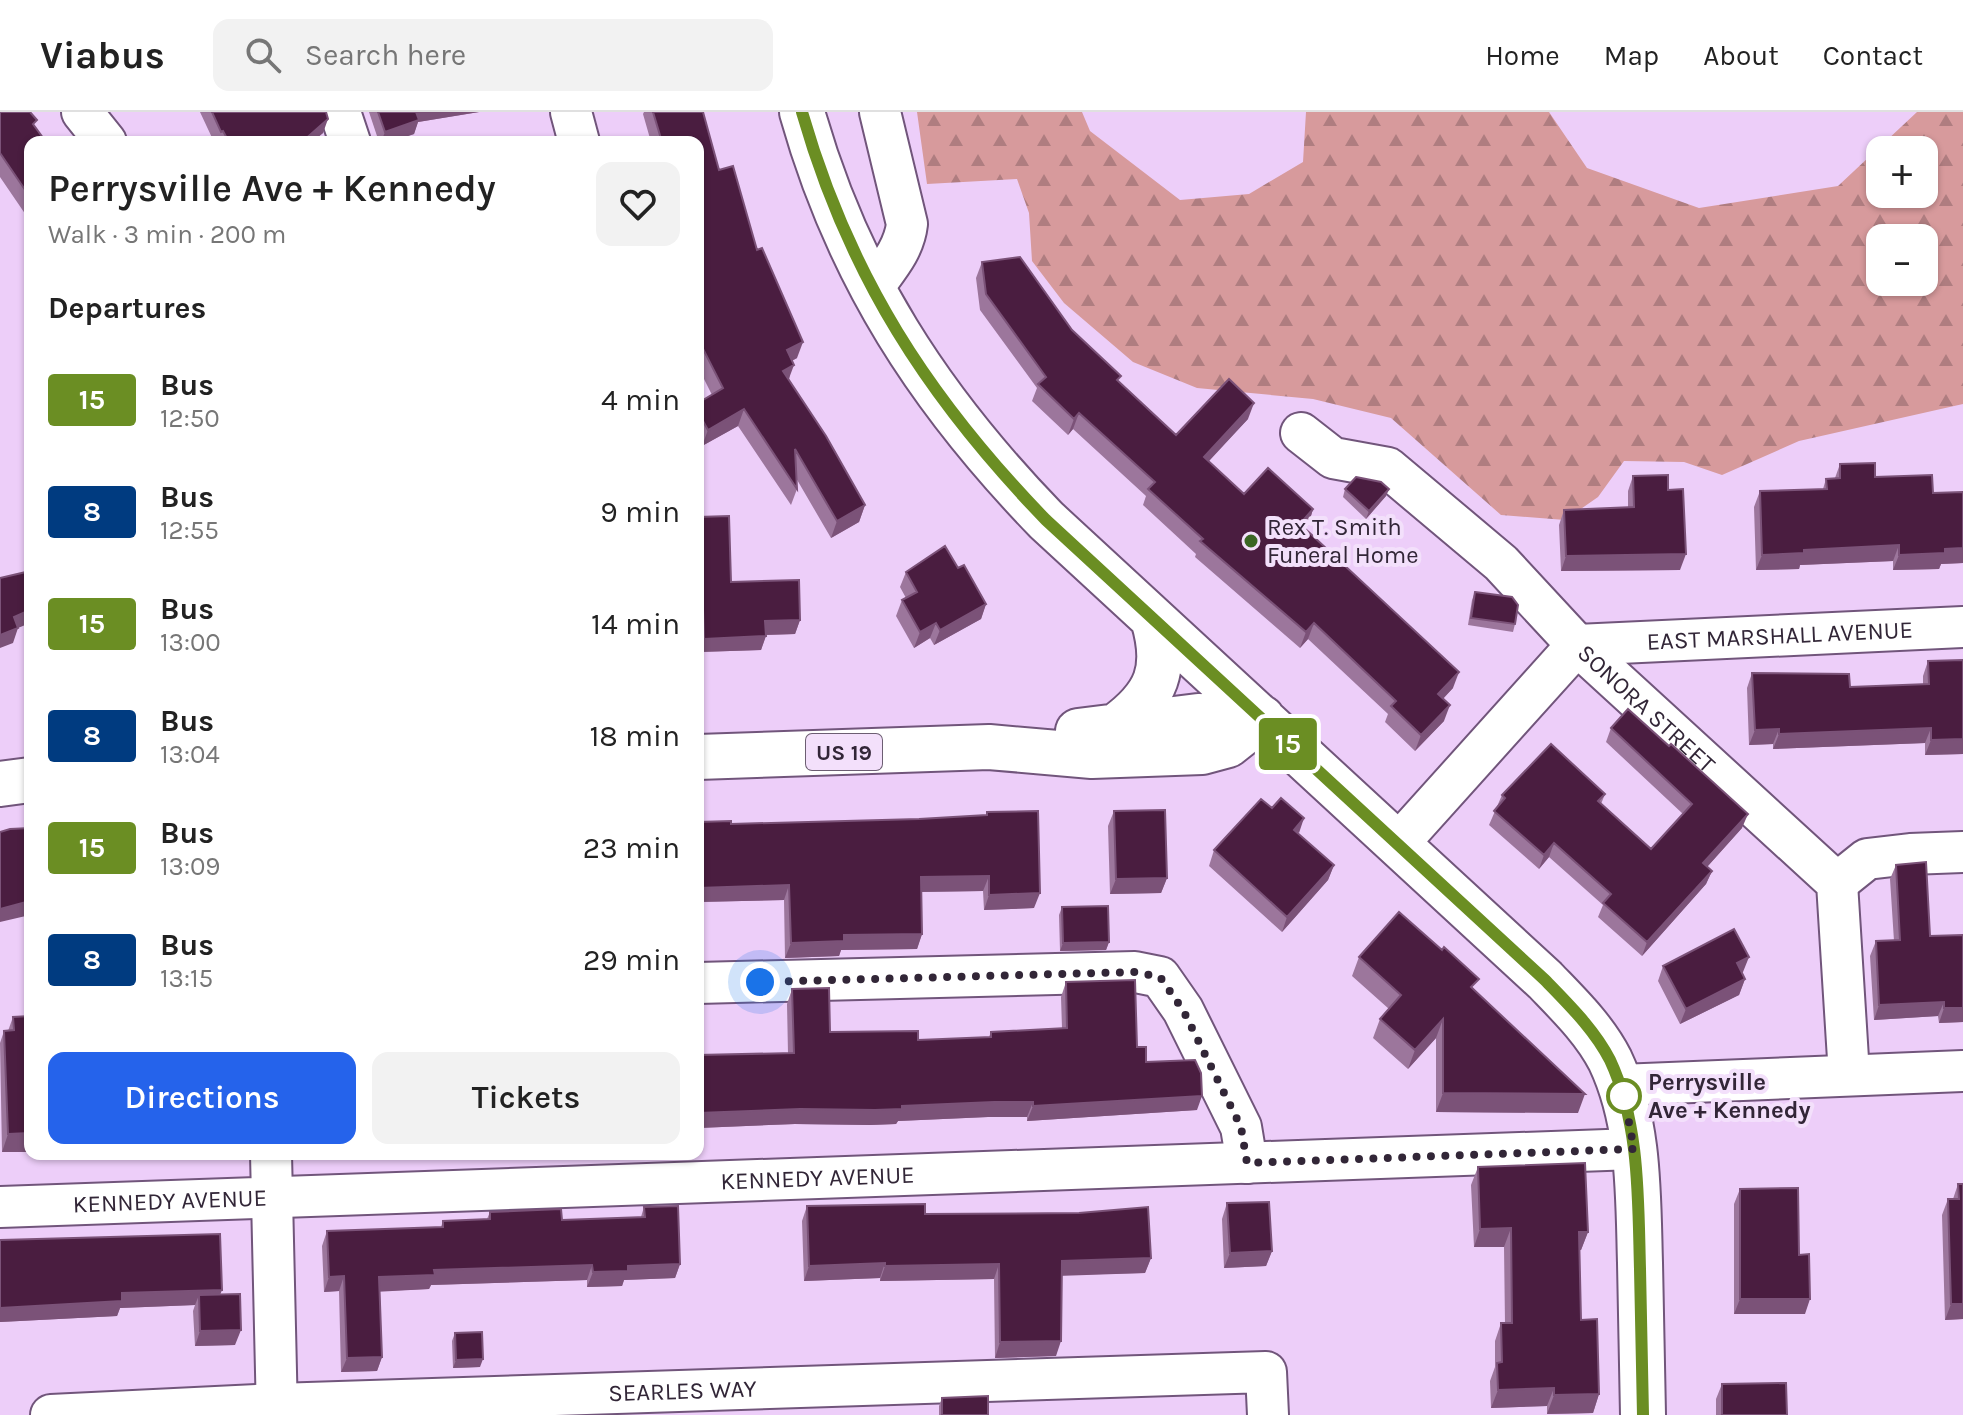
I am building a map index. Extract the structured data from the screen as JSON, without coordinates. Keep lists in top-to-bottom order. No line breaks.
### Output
{"streets":{"main road":["US 19"],"street":["EAST MARSHALL AVENUE","SONORA STREET","KENNEDY AVENUE","SEARLES WAY"]},"crossings":[["EAST MARSHALL AVENUE","SONORA STREET"]],"places":["Rex T. Smith Funeral Home","Perrysville Ave + Kennedy"],"lines":["bus line 15"],"page":{"header":"Viabus","search":"Search here","nav":["Home","Map","About","Contact"],"on_map":"15","map_buttons":["+","−"],"heading":[["Perrysville Ave + Kennedy","Walk · 3 min · 200 m"],"Departures"],"list":[{"mark":"15","name":"Bus","note":"12:50","value":"4 min"},{"mark":"8","name":"Bus","note":"12:55","value":"9 min"},{"mark":"15","name":"Bus","note":"13:00","value":"14 min"},{"mark":"8","name":"Bus","note":"13:04","value":"18 min"},{"mark":"15","name":"Bus","note":"13:09","value":"23 min"},{"mark":"8","name":"Bus","note":"13:15","value":"29 min"}],"buttons":["Directions","Tickets"]}}
